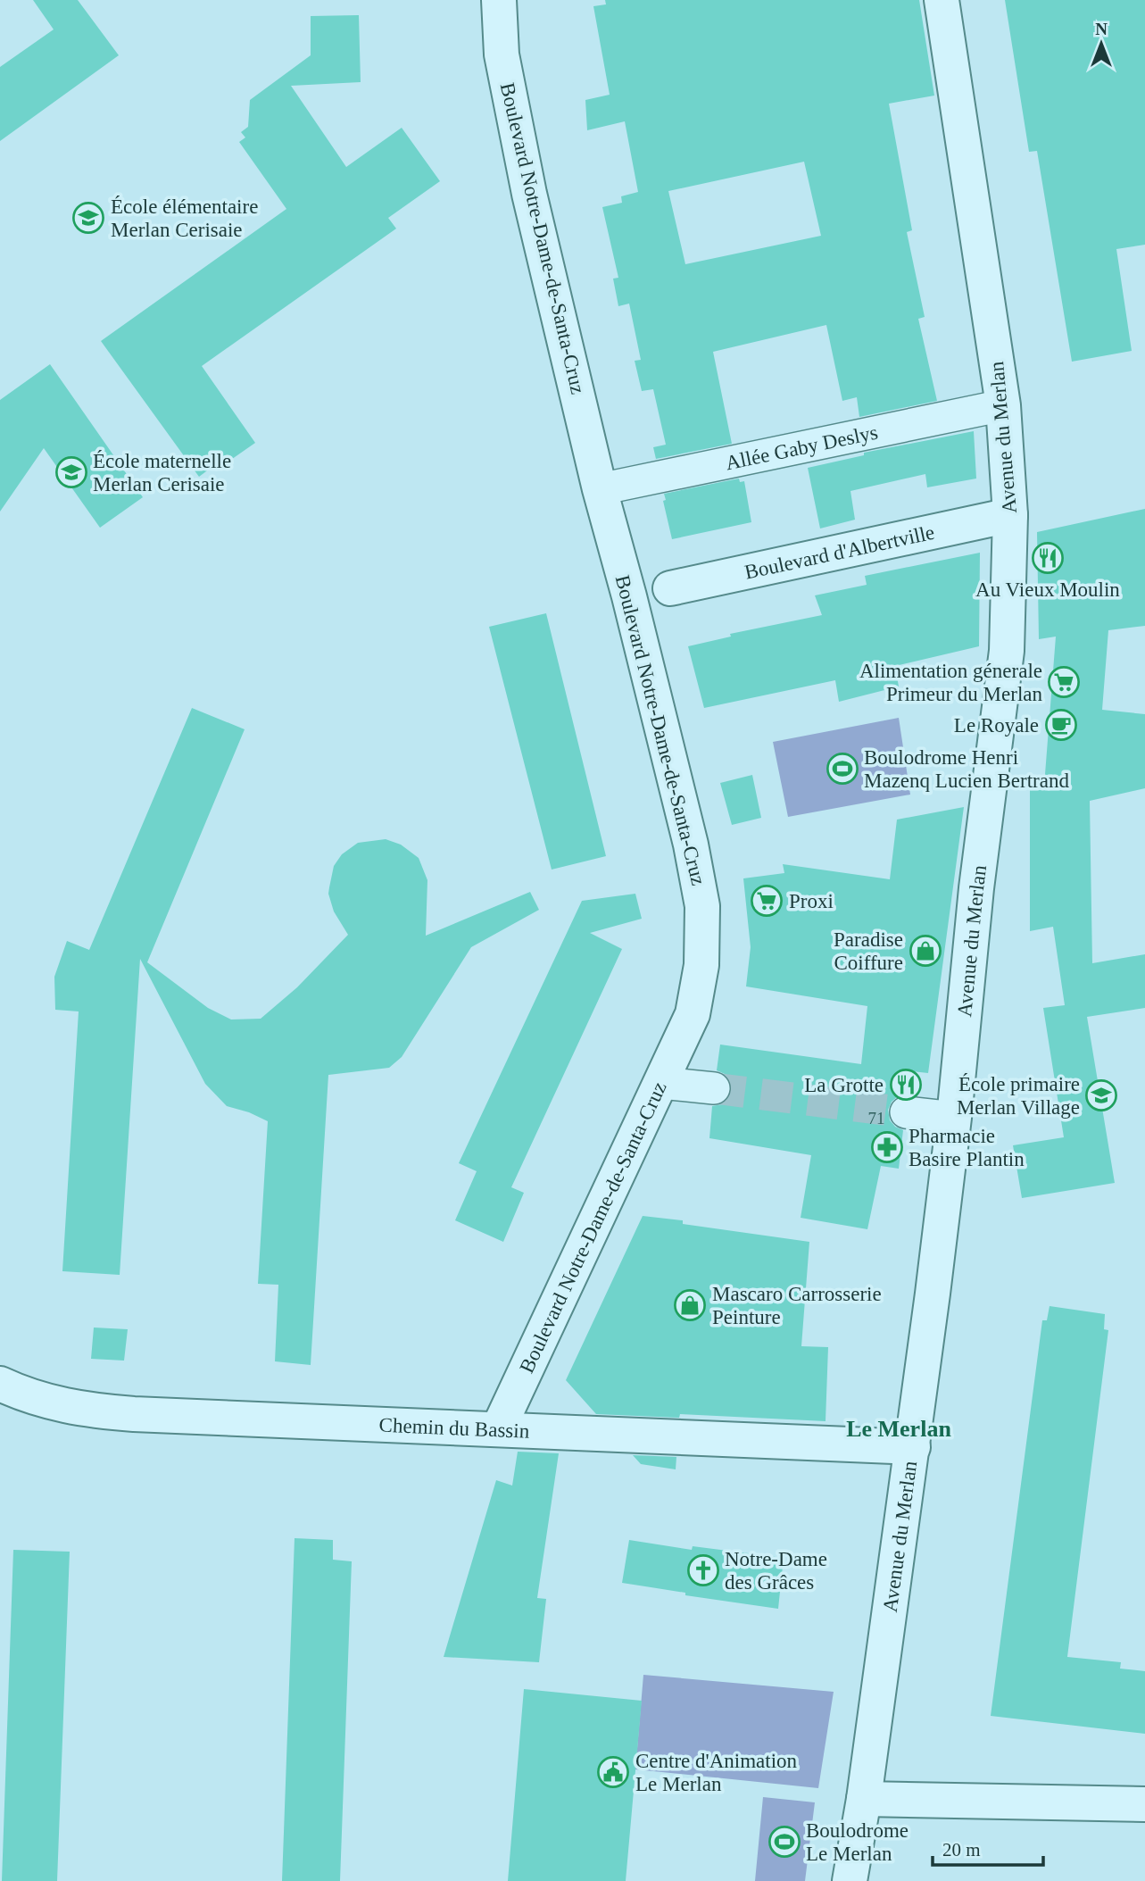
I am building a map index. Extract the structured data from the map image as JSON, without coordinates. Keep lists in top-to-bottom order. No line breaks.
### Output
{"streets":{"street":["Boulevard Notre-Dame-de-Santa-Cruz","Avenue du Merlan","Allée Gaby Deslys","Boulevard d'Albertville","Chemin du Bassin"]},"crossings":[["Boulevard Notre-Dame-de-Santa-Cruz","Allée Gaby Deslys"],["Boulevard Notre-Dame-de-Santa-Cruz","Chemin du Bassin"],["Avenue du Merlan","Allée Gaby Deslys"],["Avenue du Merlan","Boulevard d'Albertville"],["Avenue du Merlan","Chemin du Bassin"]],"districts":["Le Merlan"],"places":{"school or university":["École élémentaire Merlan Cerisaie","École maternelle Merlan Cerisaie","École primaire Merlan Village"],"restaurant":["Au Vieux Moulin","La Grotte"],"supermarket":["Alimentation génerale Primeur du Merlan","Proxi"],"cafe":["Le Royale"],"sports":["Boulodrome Henri Mazenq Lucien Bertrand","Boulodrome Le Merlan"],"shop":["Paradise Coiffure","Mascaro Carrosserie Peinture"],"pharmacy":["Pharmacie Basire Plantin"],"church":["Notre-Dame des Grâces"],"public building":["Centre d'Animation Le Merlan"]},"house_numbers":["71"],"scale_bar":"20 m","north":"top"}
